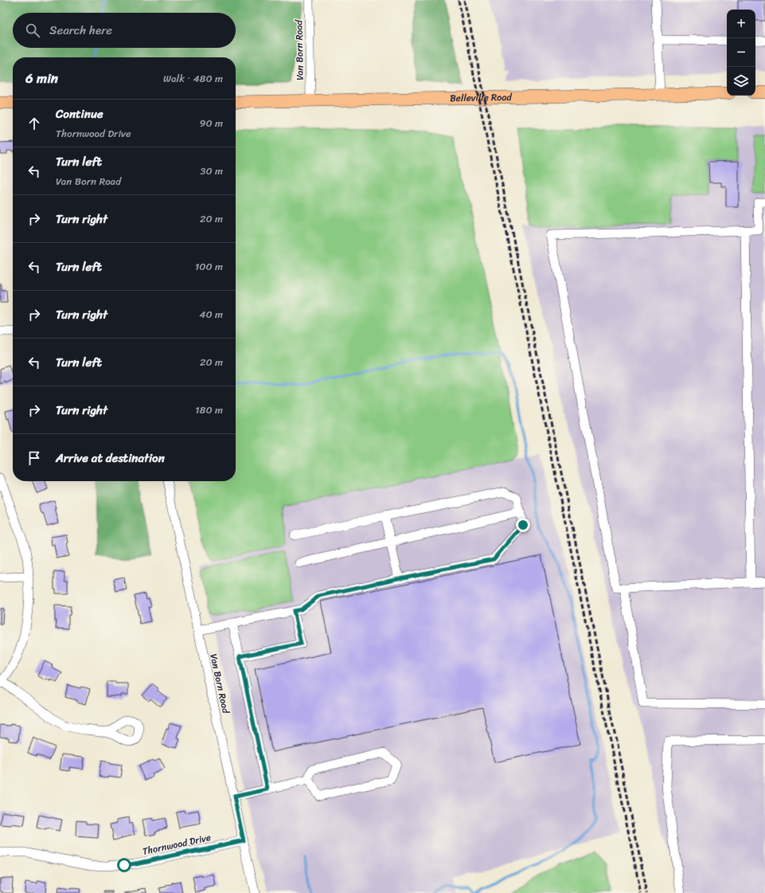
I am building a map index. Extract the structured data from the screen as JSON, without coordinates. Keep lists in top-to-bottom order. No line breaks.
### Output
{"streets":{"main road":["Belleville Road"],"street":["Van Born Road","Thornwood Drive"]},"crossings":[["Van Born Road","Belleville Road"],["Van Born Road","Thornwood Drive"]],"page":{"map_buttons":["+","−"],"search":"Search here","heading":["6 min","Walk · 480 m"],"list":[["Continue","Thornwood Drive","90 m"],["Turn left","Van Born Road","30 m"],["Turn right","20 m"],["Turn left","100 m"],["Turn right","40 m"],["Turn left","20 m"],["Turn right","180 m"],"Arrive at destination"]}}
